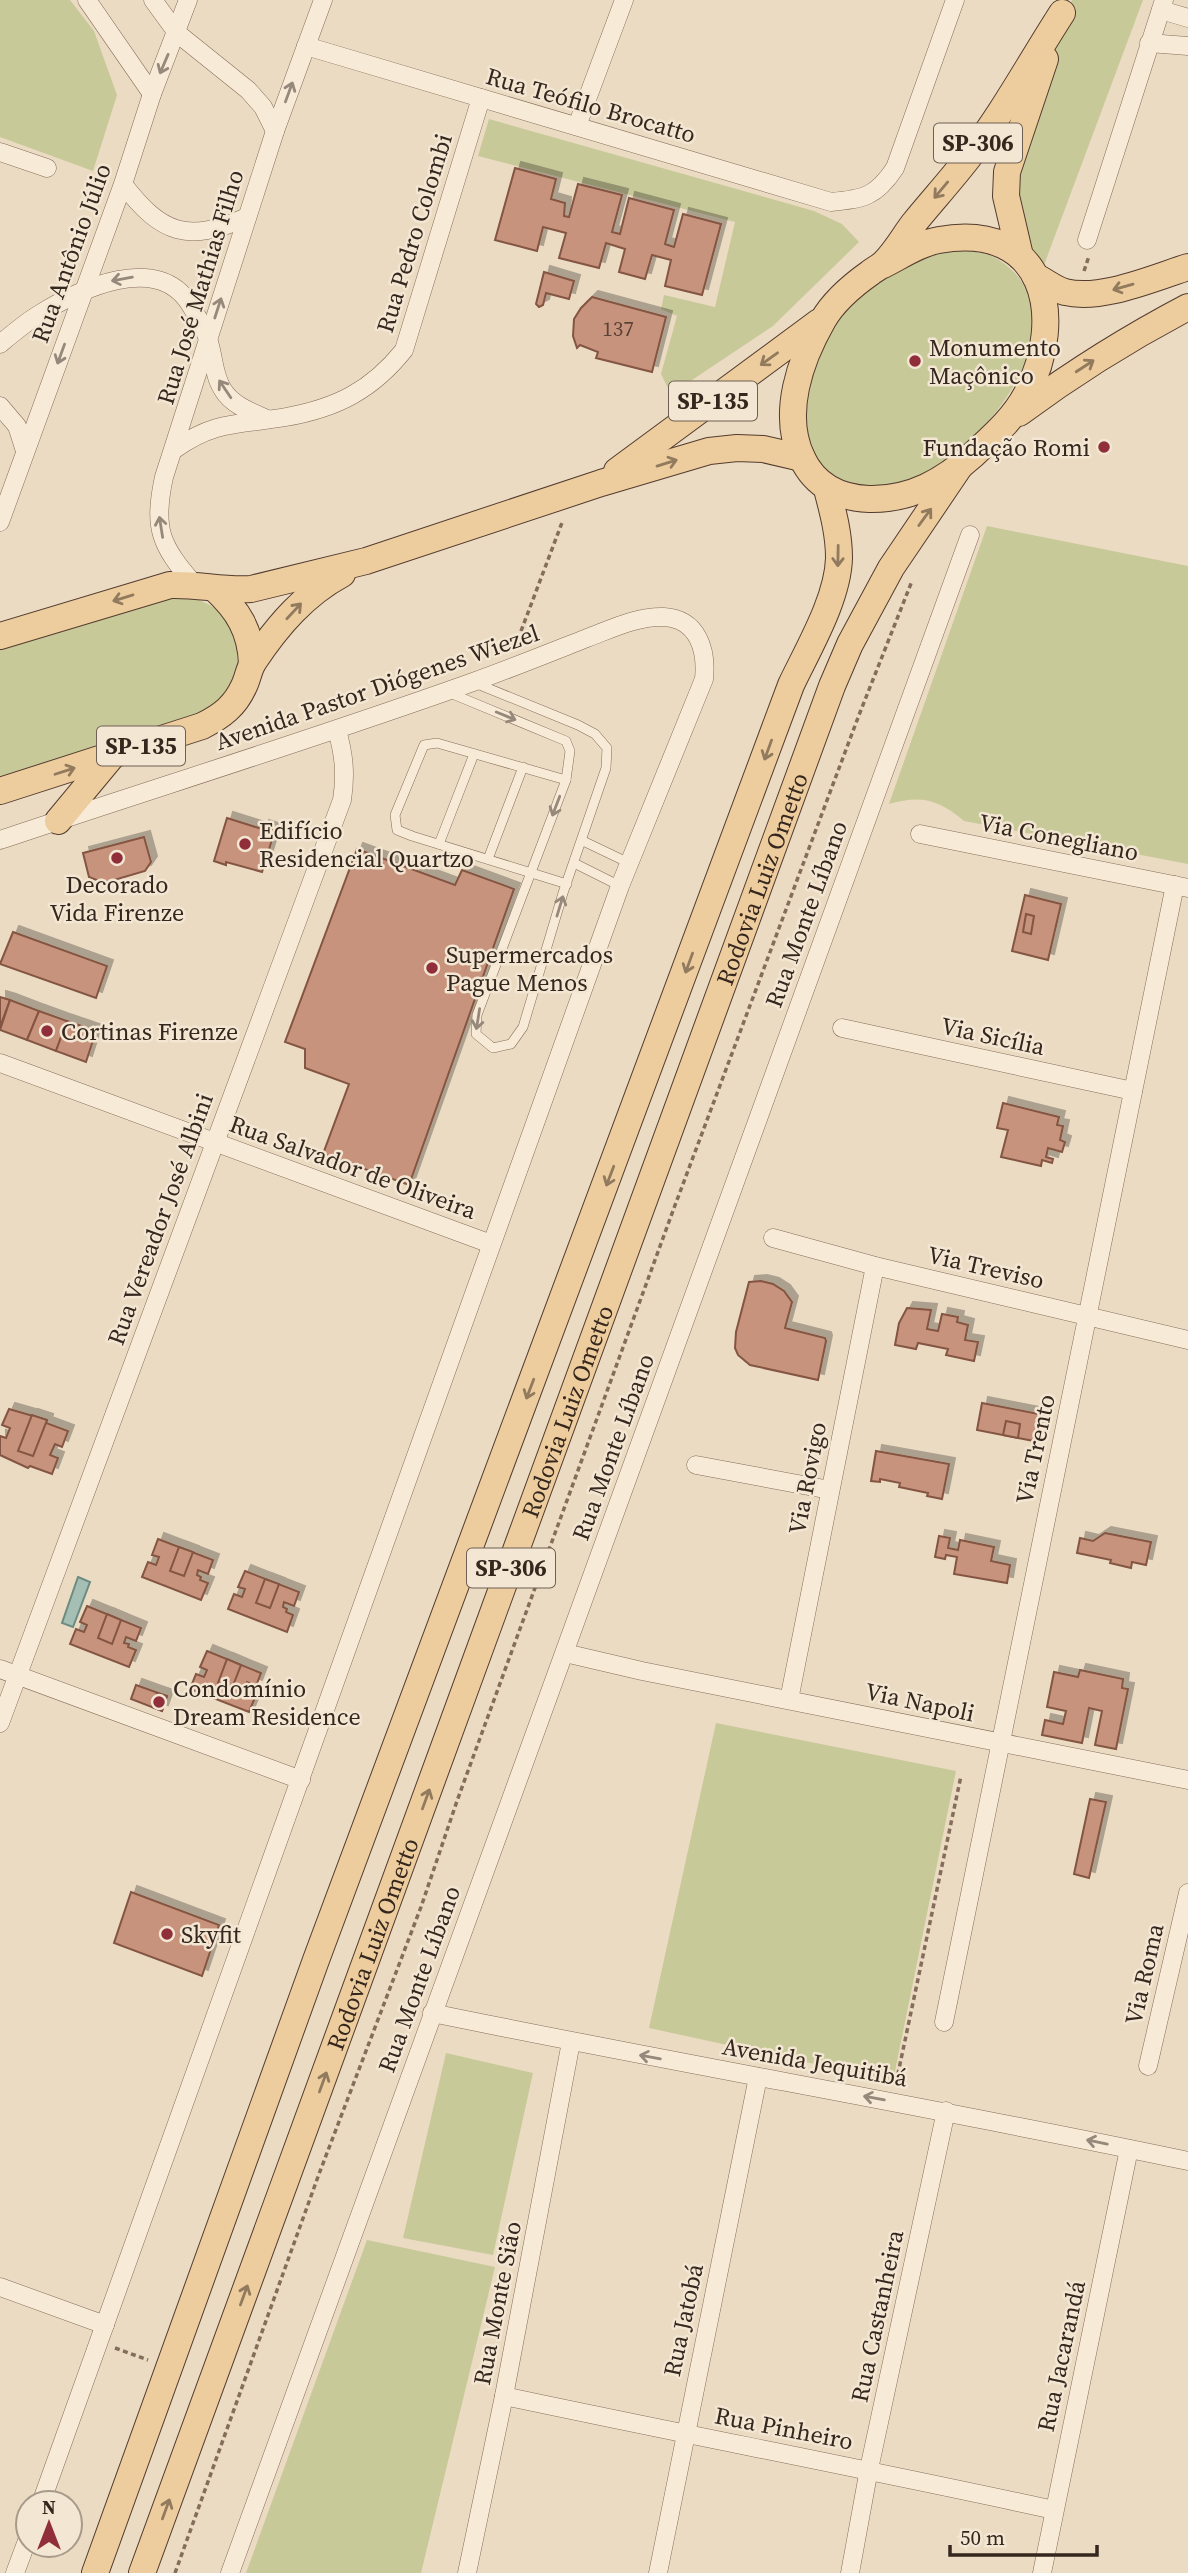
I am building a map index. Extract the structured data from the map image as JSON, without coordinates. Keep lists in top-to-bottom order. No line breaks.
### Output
{"streets":{"main road":["SP-306","SP-135","Rodovia Luiz Ometto"],"street":["Rua Teófilo Brocatto","Rua Pedro Colombi","Rua Antônio Júlio","Rua José Mathias Filho","Avenida Pastor Diógenes Wiezel","Via Conegliano","Rua Monte Líbano","Via Sicília","Rua Salvador de Oliveira","Rua Vereador José Albini","Via Treviso","Via Trento","Via Rovigo","Via Napoli","Via Roma","Avenida Jequitibá","Rua Monte Sião","Rua Castanheira","Rua Jatobá","Rua Jacarandá","Rua Pinheiro"]},"crossings":[["Rua Teófilo Brocatto","Rua Pedro Colombi"],["Rua Teófilo Brocatto","Rua José Mathias Filho"],["SP-306","SP-135"],["SP-306","Rodovia Luiz Ometto"],["Rua Pedro Colombi","Rua José Mathias Filho"],["Rua José Mathias Filho","SP-135"],["Avenida Pastor Diógenes Wiezel","Rua Vereador José Albini"],["Via Conegliano","Via Trento"],["Rua Monte Líbano","Via Napoli"],["Rua Monte Líbano","Avenida Jequitibá"],["Via Sicília","Via Trento"],["Rua Salvador de Oliveira","Rua Vereador José Albini"],["Via Treviso","Via Trento"],["Via Treviso","Via Rovigo"],["Via Trento","Via Napoli"],["Via Rovigo","Via Napoli"],["Avenida Jequitibá","Rua Monte Sião"],["Avenida Jequitibá","Rua Castanheira"],["Avenida Jequitibá","Rua Jatobá"],["Avenida Jequitibá","Rua Jacarandá"],["Rua Monte Sião","Rua Pinheiro"],["Rua Castanheira","Rua Pinheiro"],["Rua Jatobá","Rua Pinheiro"],["Rua Jacarandá","Rua Pinheiro"]],"one_way":["Rua Antônio Júlio","Rua José Mathias Filho","Avenida Jequitibá"],"places":["Monumento Maçônico","Fundação Romi","Edifício Residencial Quartzo","Decorado Vida Firenze","Supermercados Pague Menos","Cortinas Firenze","Condomínio Dream Residence","Skyfit"],"house_numbers":["137"],"scale_bar":"50 m","north":"top"}
